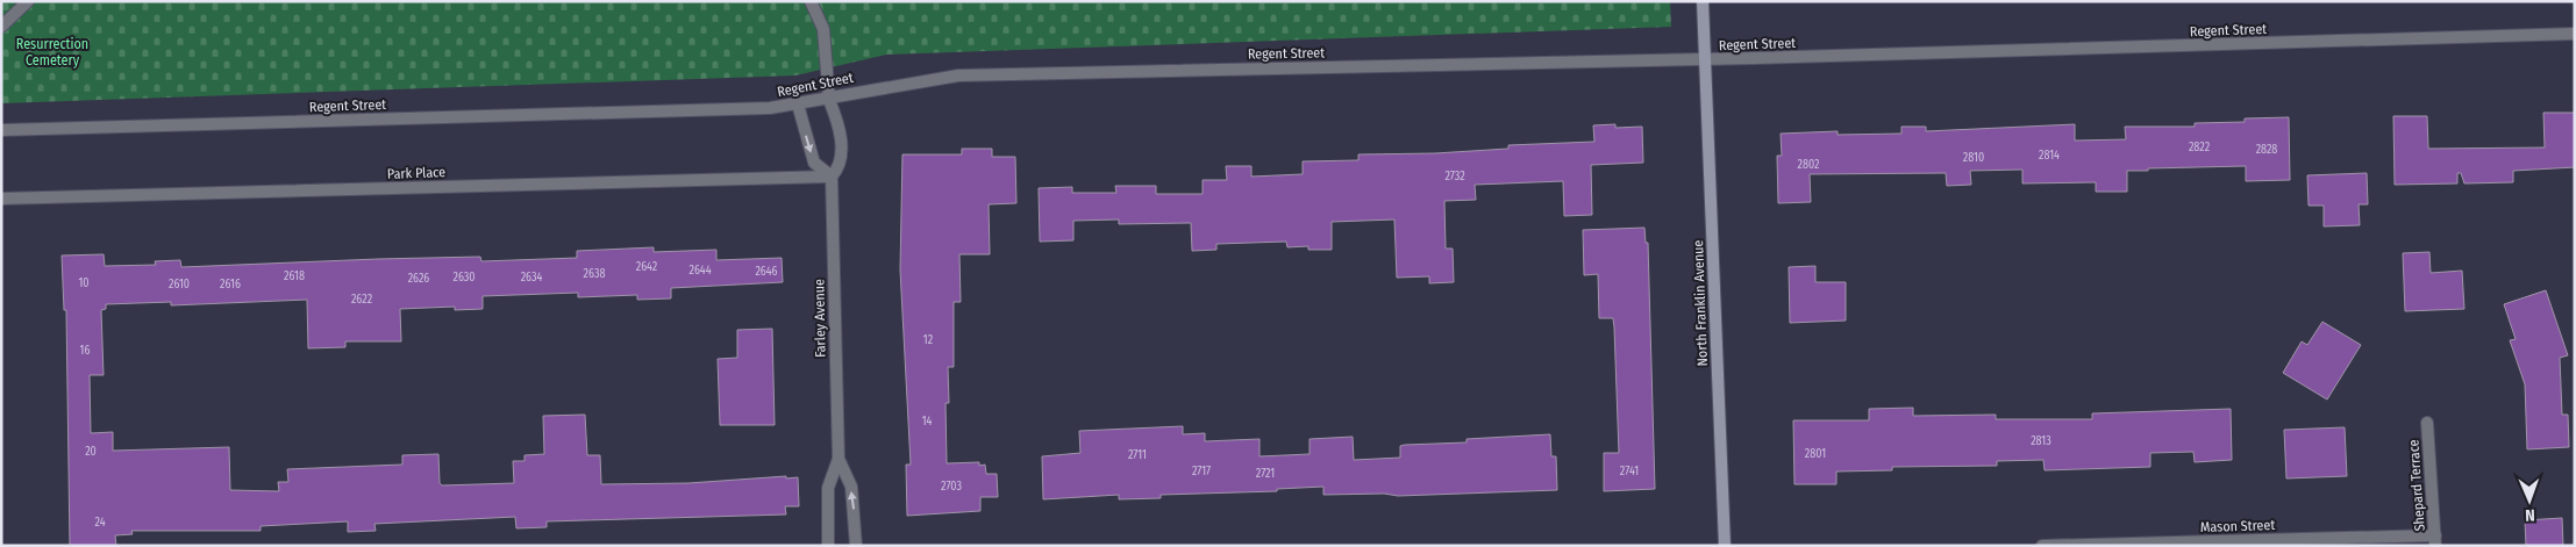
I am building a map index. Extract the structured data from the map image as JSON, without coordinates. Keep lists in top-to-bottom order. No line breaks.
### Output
{"streets":{"street":["Regent Street","Park Place","North Franklin Avenue","Farley Avenue","Shepard Terrace","Mason Street"]},"crossings":[["Regent Street","North Franklin Avenue"],["Regent Street","Farley Avenue"],["Park Place","Farley Avenue"],["Shepard Terrace","Mason Street"]],"parks":["Resurrection Cemetery"],"house_numbers":["2822","2828","2814","2810","2802","2732","2642","2644","2646","2638","2618","2630","2634","2626","10","2610","2616","2622","12","16","14","2813","20","2801","2711","2717","2741","2721","2703","24"],"north":"bottom"}
